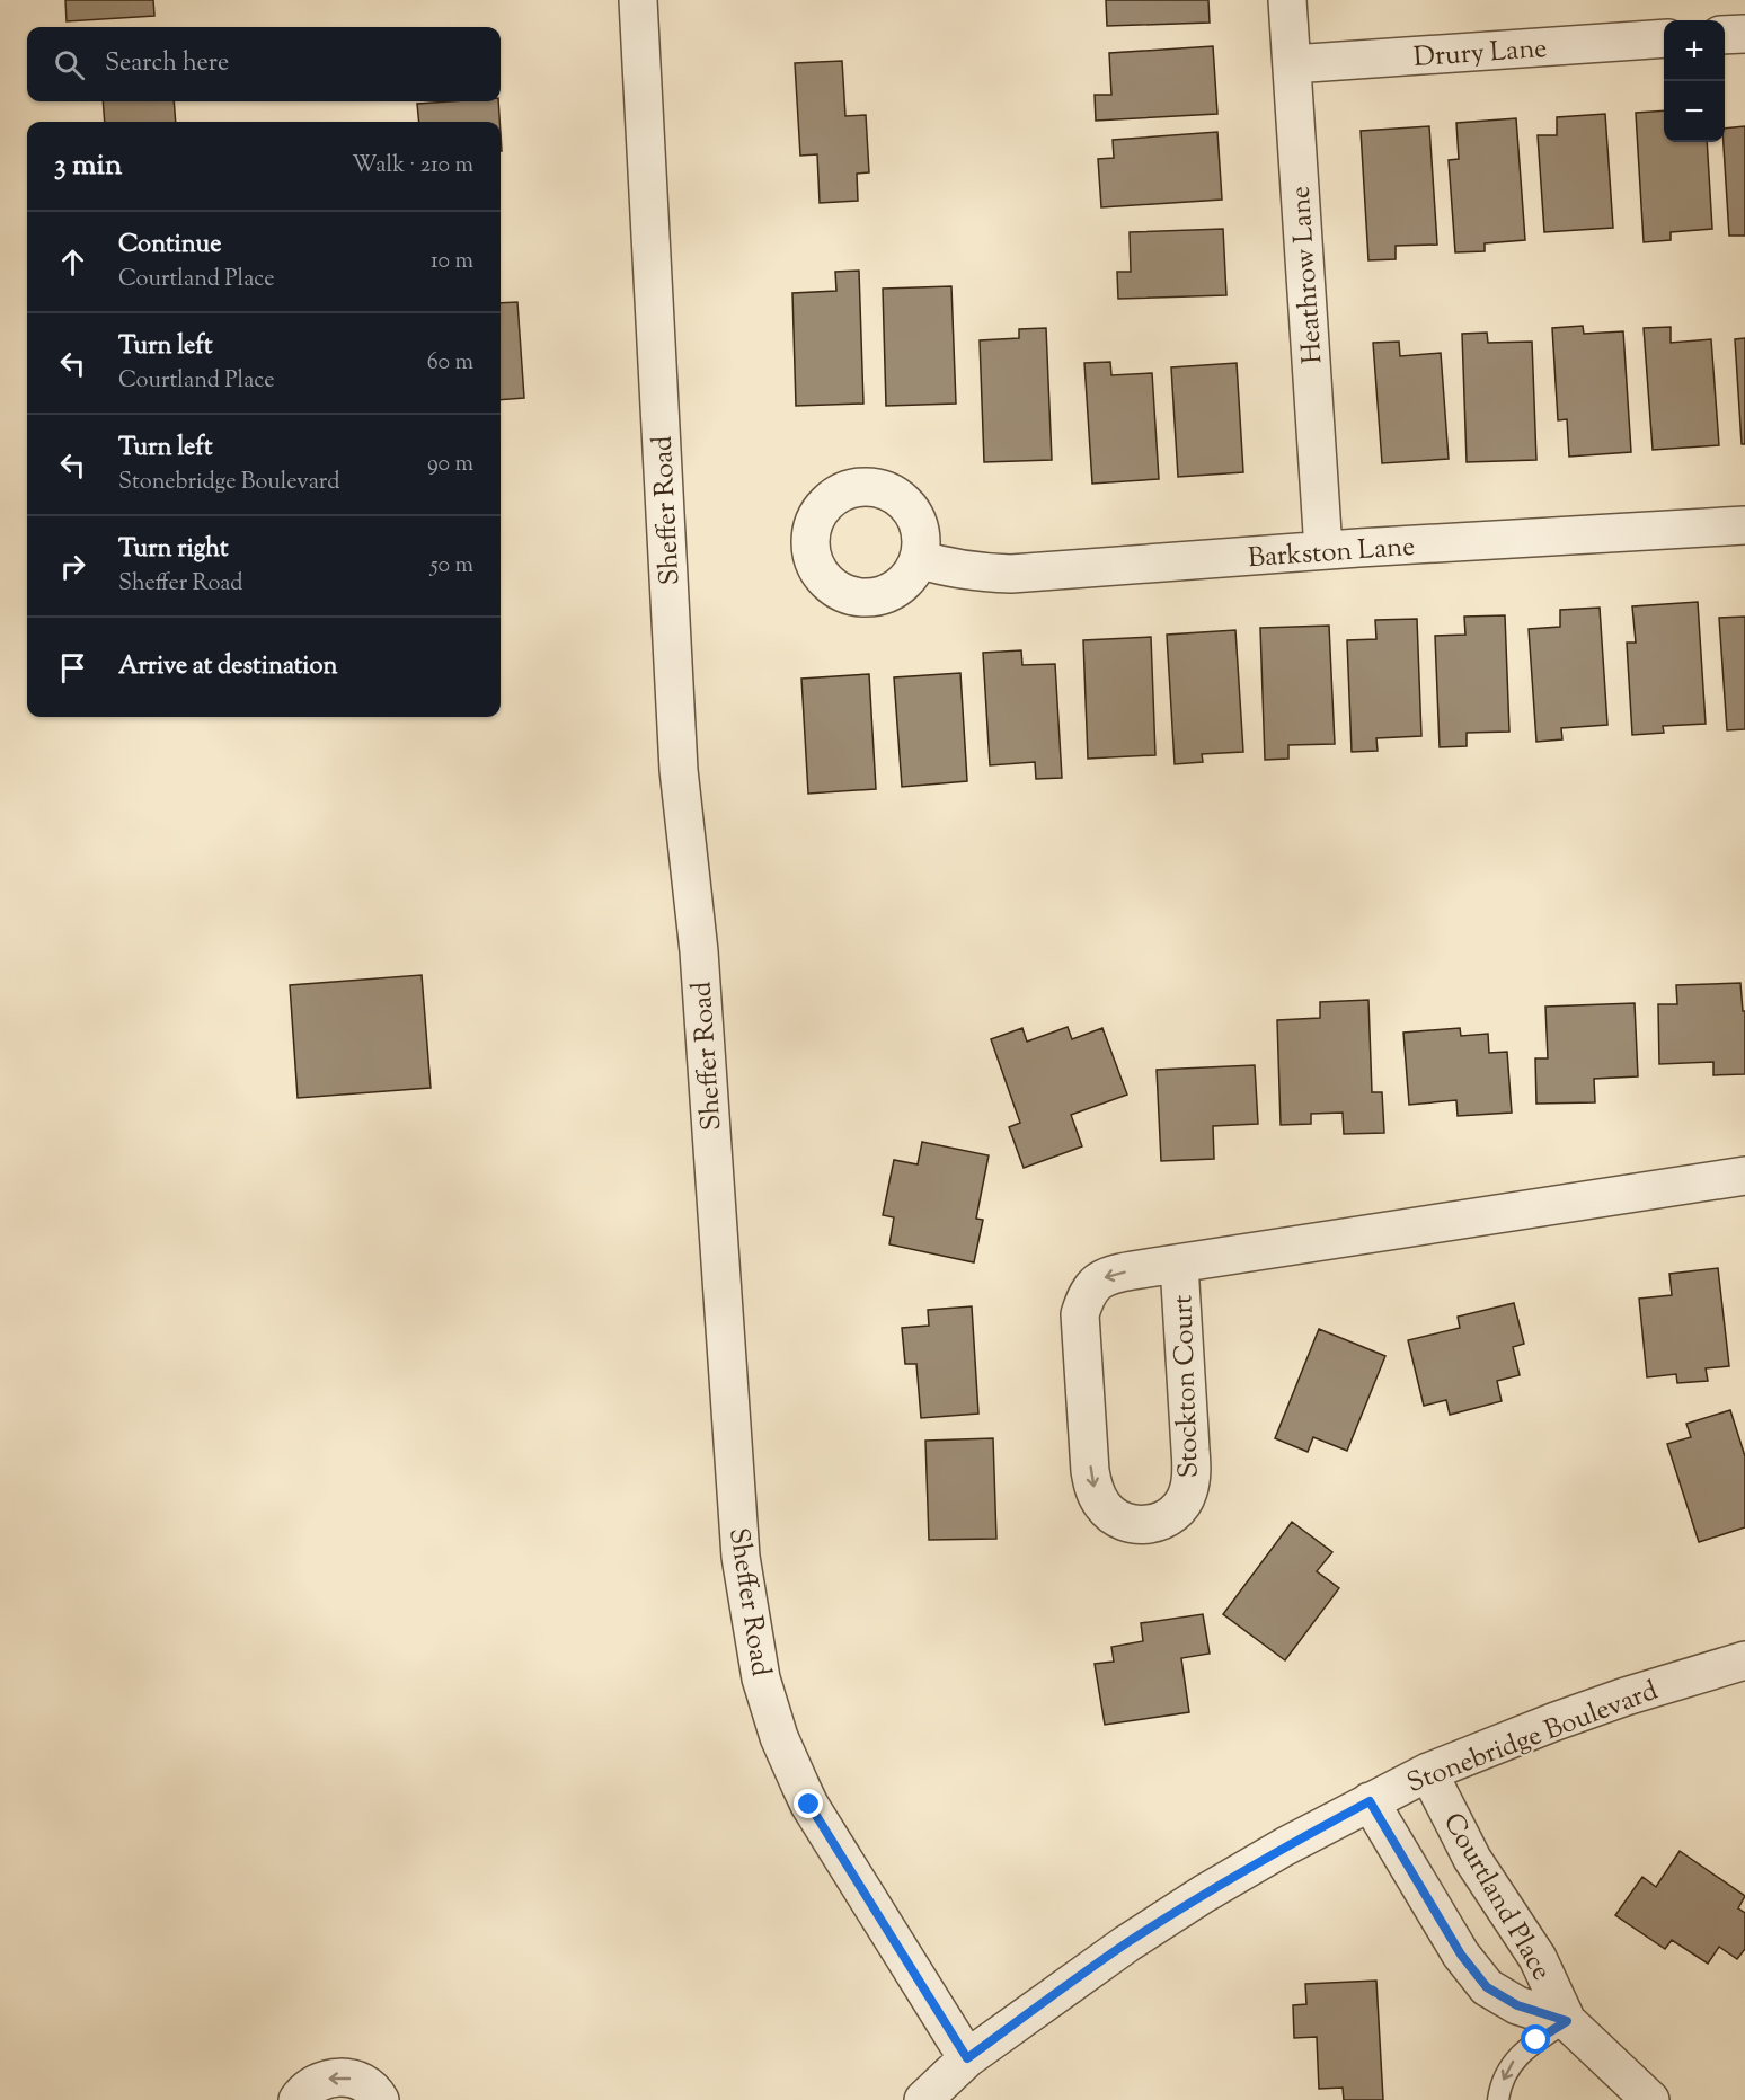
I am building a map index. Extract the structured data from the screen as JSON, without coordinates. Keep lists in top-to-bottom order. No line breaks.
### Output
{"streets":{"street":["Drury Lane","Heathrow Lane","Sheffer Road","Barkston Lane","Stockton Court","Stonebridge Boulevard","Courtland Place"]},"crossings":[["Drury Lane","Heathrow Lane"],["Heathrow Lane","Barkston Lane"],["Sheffer Road","Stonebridge Boulevard"],["Stonebridge Boulevard","Courtland Place"]],"page":{"map_buttons":["+","−"],"search":"Search here","heading":["3 min","Walk · 210 m"],"list":[["Continue","Courtland Place","10 m"],["Turn left","Courtland Place","60 m"],["Turn left","Stonebridge Boulevard","90 m"],["Turn right","Sheffer Road","50 m"],"Arrive at destination"]}}
